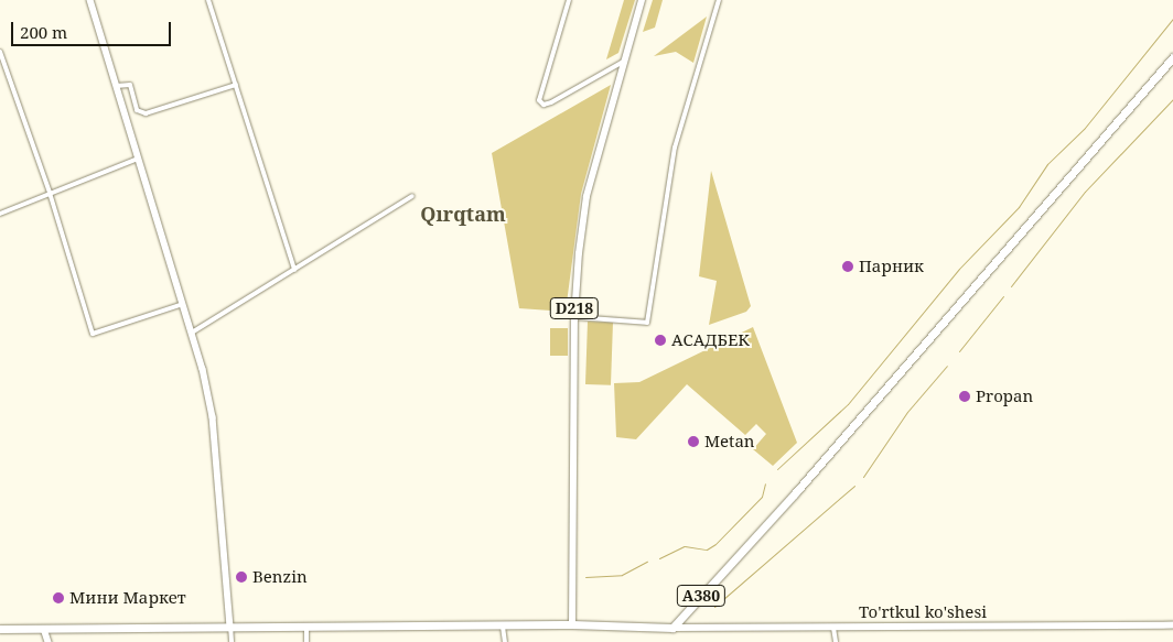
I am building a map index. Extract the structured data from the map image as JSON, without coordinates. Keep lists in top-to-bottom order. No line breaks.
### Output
{"streets":{"highway":["A380"],"main road":["D218","To'rtkul ko'shesi"]},"crossings":[["D218","A380"],["A380","To'rtkul ko'shesi"]],"districts":["Qırqtam"],"places":["Парник","АСАДБЕК","Propan","Metan","Benzin","Мини Маркет"],"scale_bar":"200 m"}
